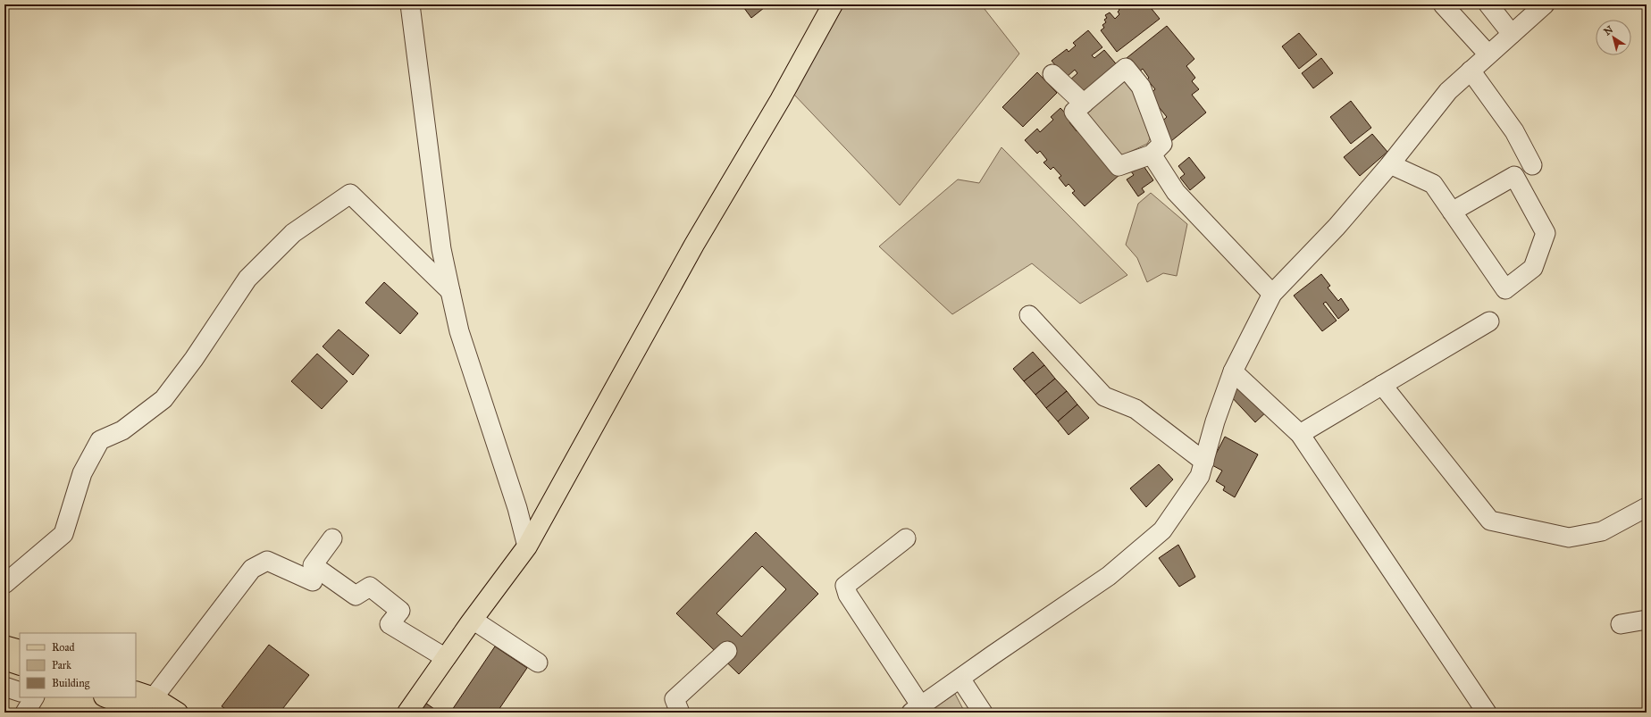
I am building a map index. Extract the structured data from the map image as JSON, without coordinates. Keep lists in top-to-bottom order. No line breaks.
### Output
{"legend":["Road","Park","Building"],"north":"top left"}
